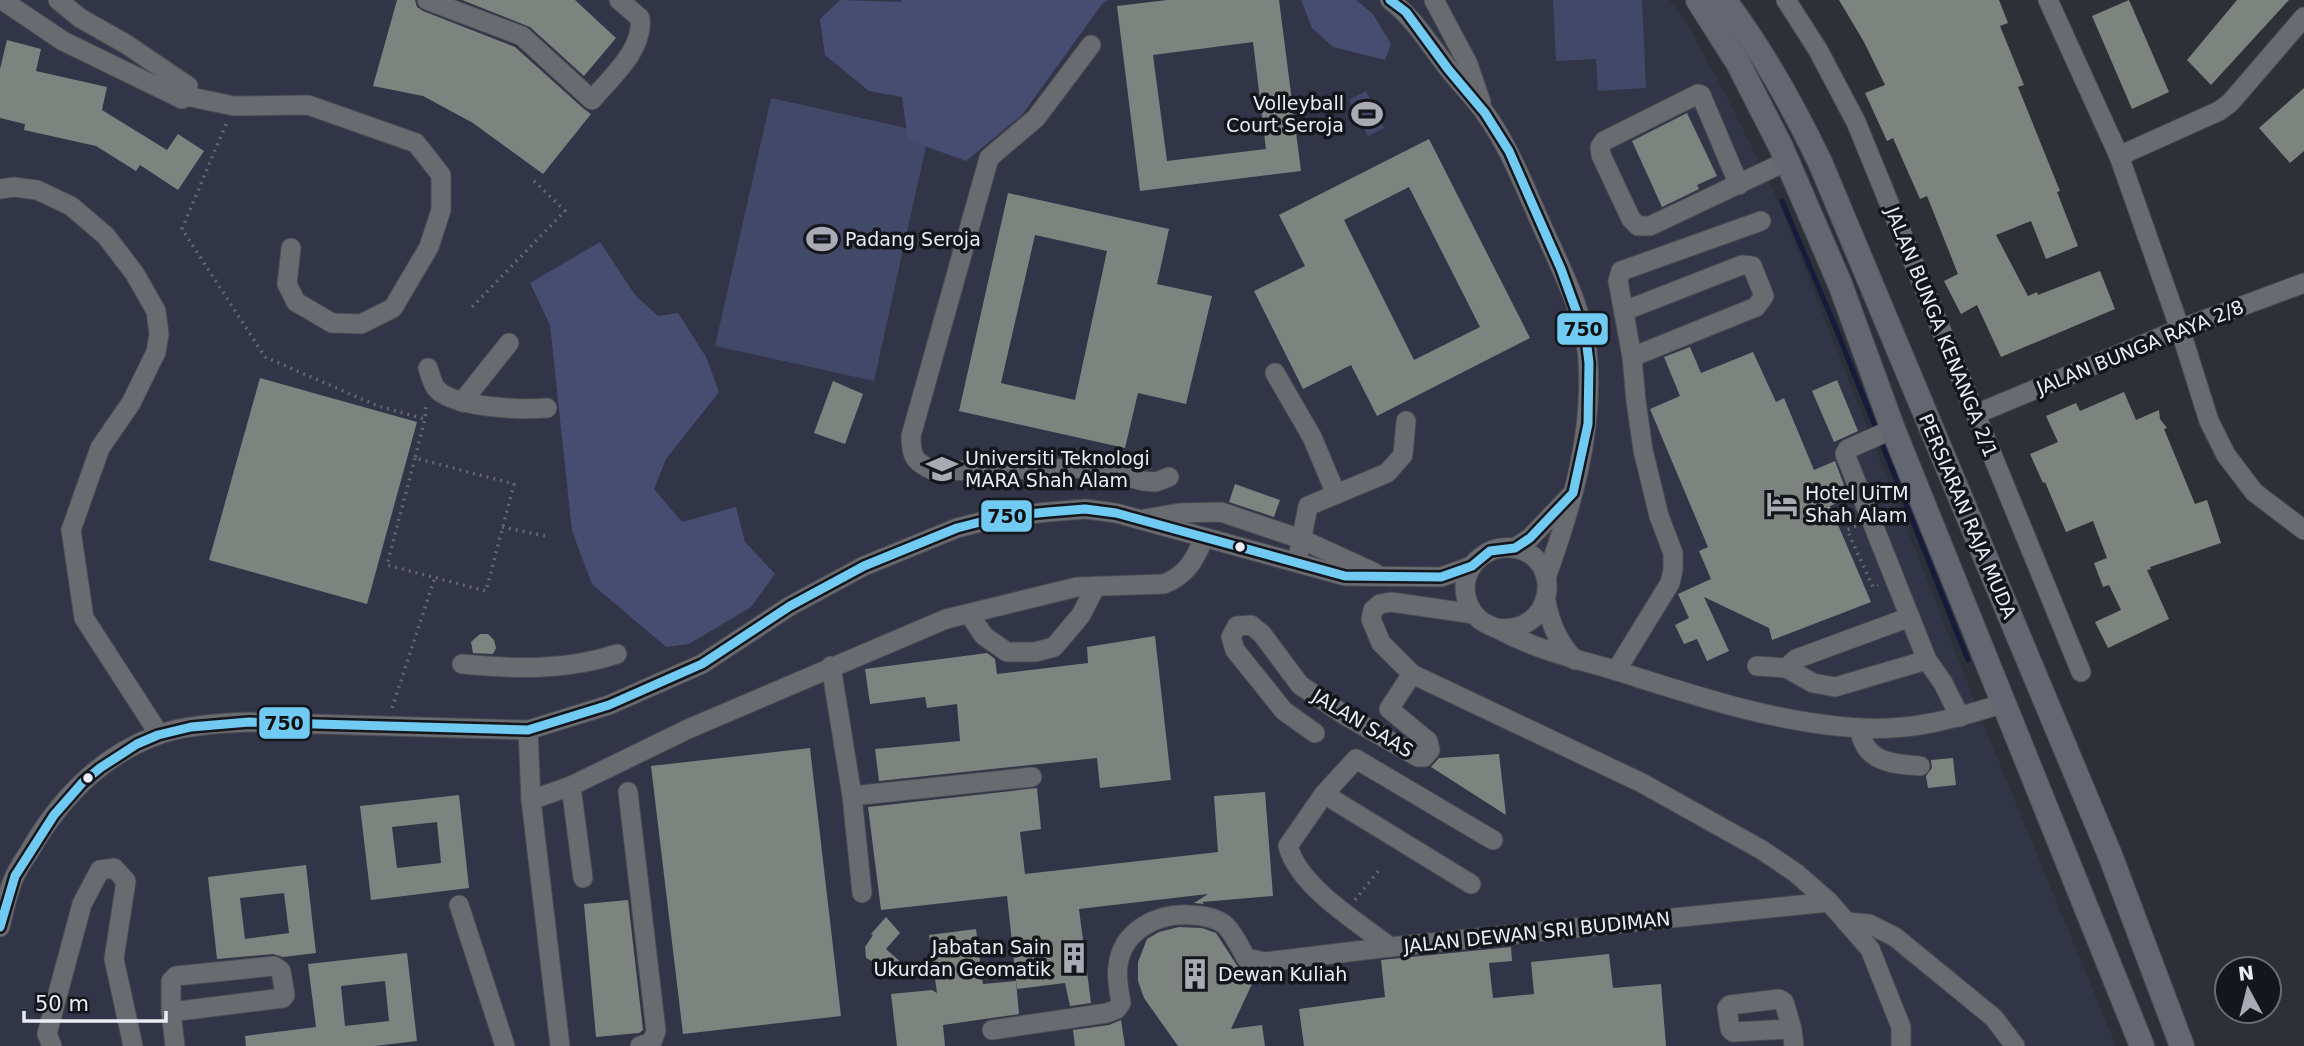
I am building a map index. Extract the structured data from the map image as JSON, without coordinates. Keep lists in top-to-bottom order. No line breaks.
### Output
{"streets":{"main road":["PERSIARAN RAJA MUDA"],"street":["JALAN BUNGA KENANGA 2/1","JALAN BUNGA RAYA 2/8","JALAN SAAS","JALAN DEWAN SRI BUDIMAN"]},"crossings":[["JALAN BUNGA KENANGA 2/1","JALAN BUNGA RAYA 2/8"]],"places":{"sports":["Volleyball Court Seroja","Padang Seroja"],"school or university":["Universiti Teknologi MARA Shah Alam"],"hotel":["Hotel UiTM Shah Alam"],"building":["Jabatan Sain Ukurdan Geomatik","Dewan Kuliah"]},"lines":["transit line 750"],"scale_bar":"50 m","north":"top"}
